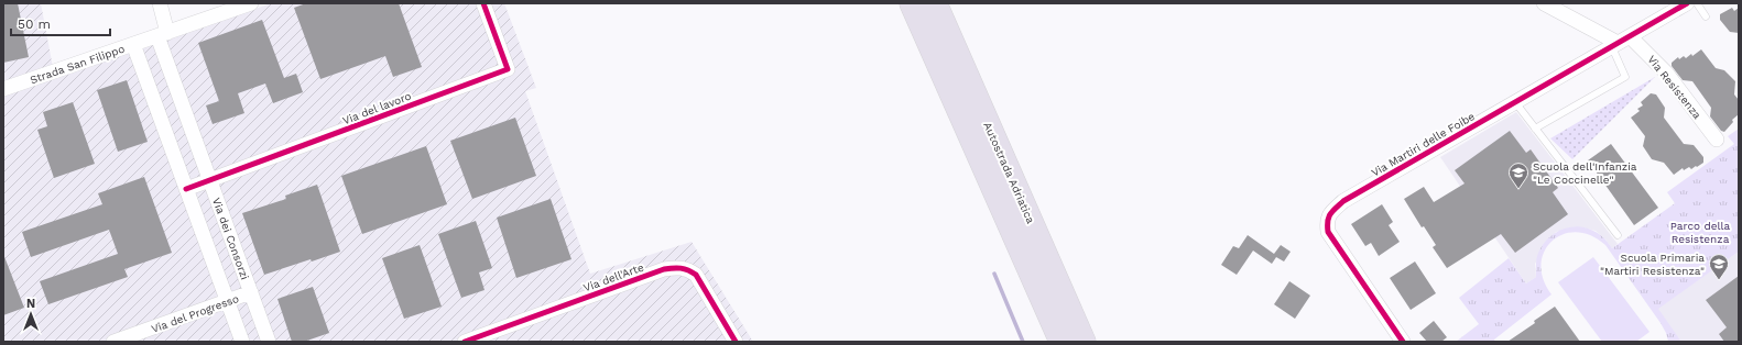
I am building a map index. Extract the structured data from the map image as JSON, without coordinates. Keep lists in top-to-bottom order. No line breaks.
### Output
{"streets":{"highway":["Autostrada Adriatica"],"street":["Strada San Filippo","Via Resistenza","Via del lavoro","Via Martiri delle Foibe","Via dei Consorzi","Via dell'Arte","Via del Progresso"]},"crossings":[["Strada San Filippo","Via dei Consorzi"],["Via Resistenza","Via Martiri delle Foibe"],["Via del lavoro","Via dei Consorzi"],["Via dei Consorzi","Via del Progresso"]],"parks":["Parco della Resistenza"],"places":{"school or university":["Scuola dell'Infanzia \"Le Coccinelle\"","Scuola Primaria \"Martiri Resistenza\""]},"scale_bar":"50 m","north":"top"}
